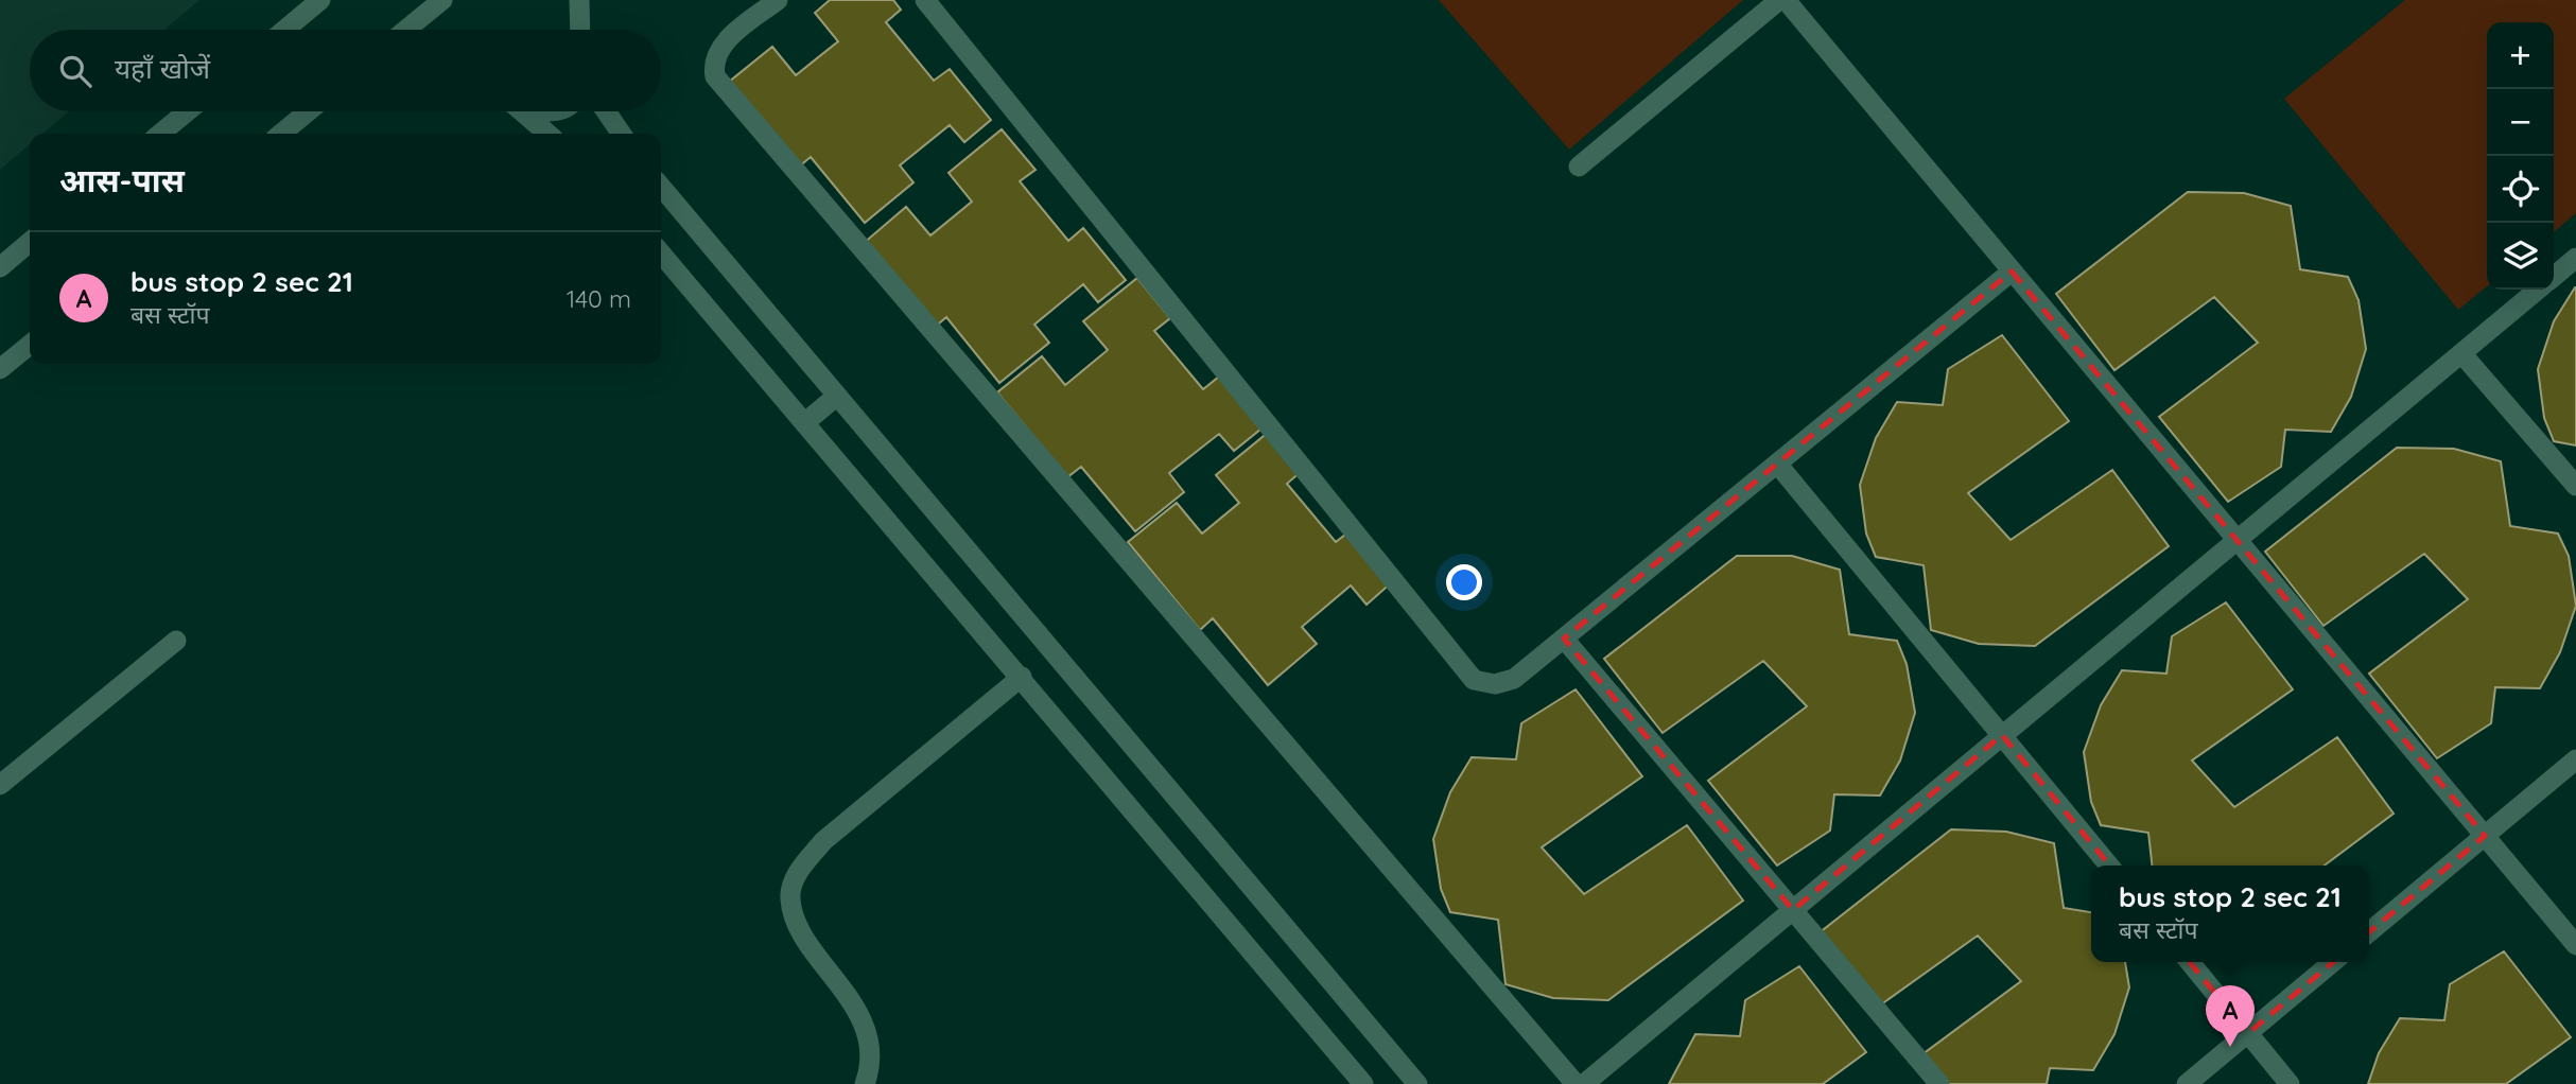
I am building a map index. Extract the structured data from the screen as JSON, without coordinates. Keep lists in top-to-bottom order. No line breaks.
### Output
{"page":{"map_buttons":["+","−"],"search":"यहाँ खोजें","heading":"आस-पास","list":[{"mark":"A","name":"bus stop 2 sec 21","note":"बस स्टॉप","value":"140 m"}],"popup":["bus stop 2 sec 21","बस स्टॉप"],"pins":"A"}}
